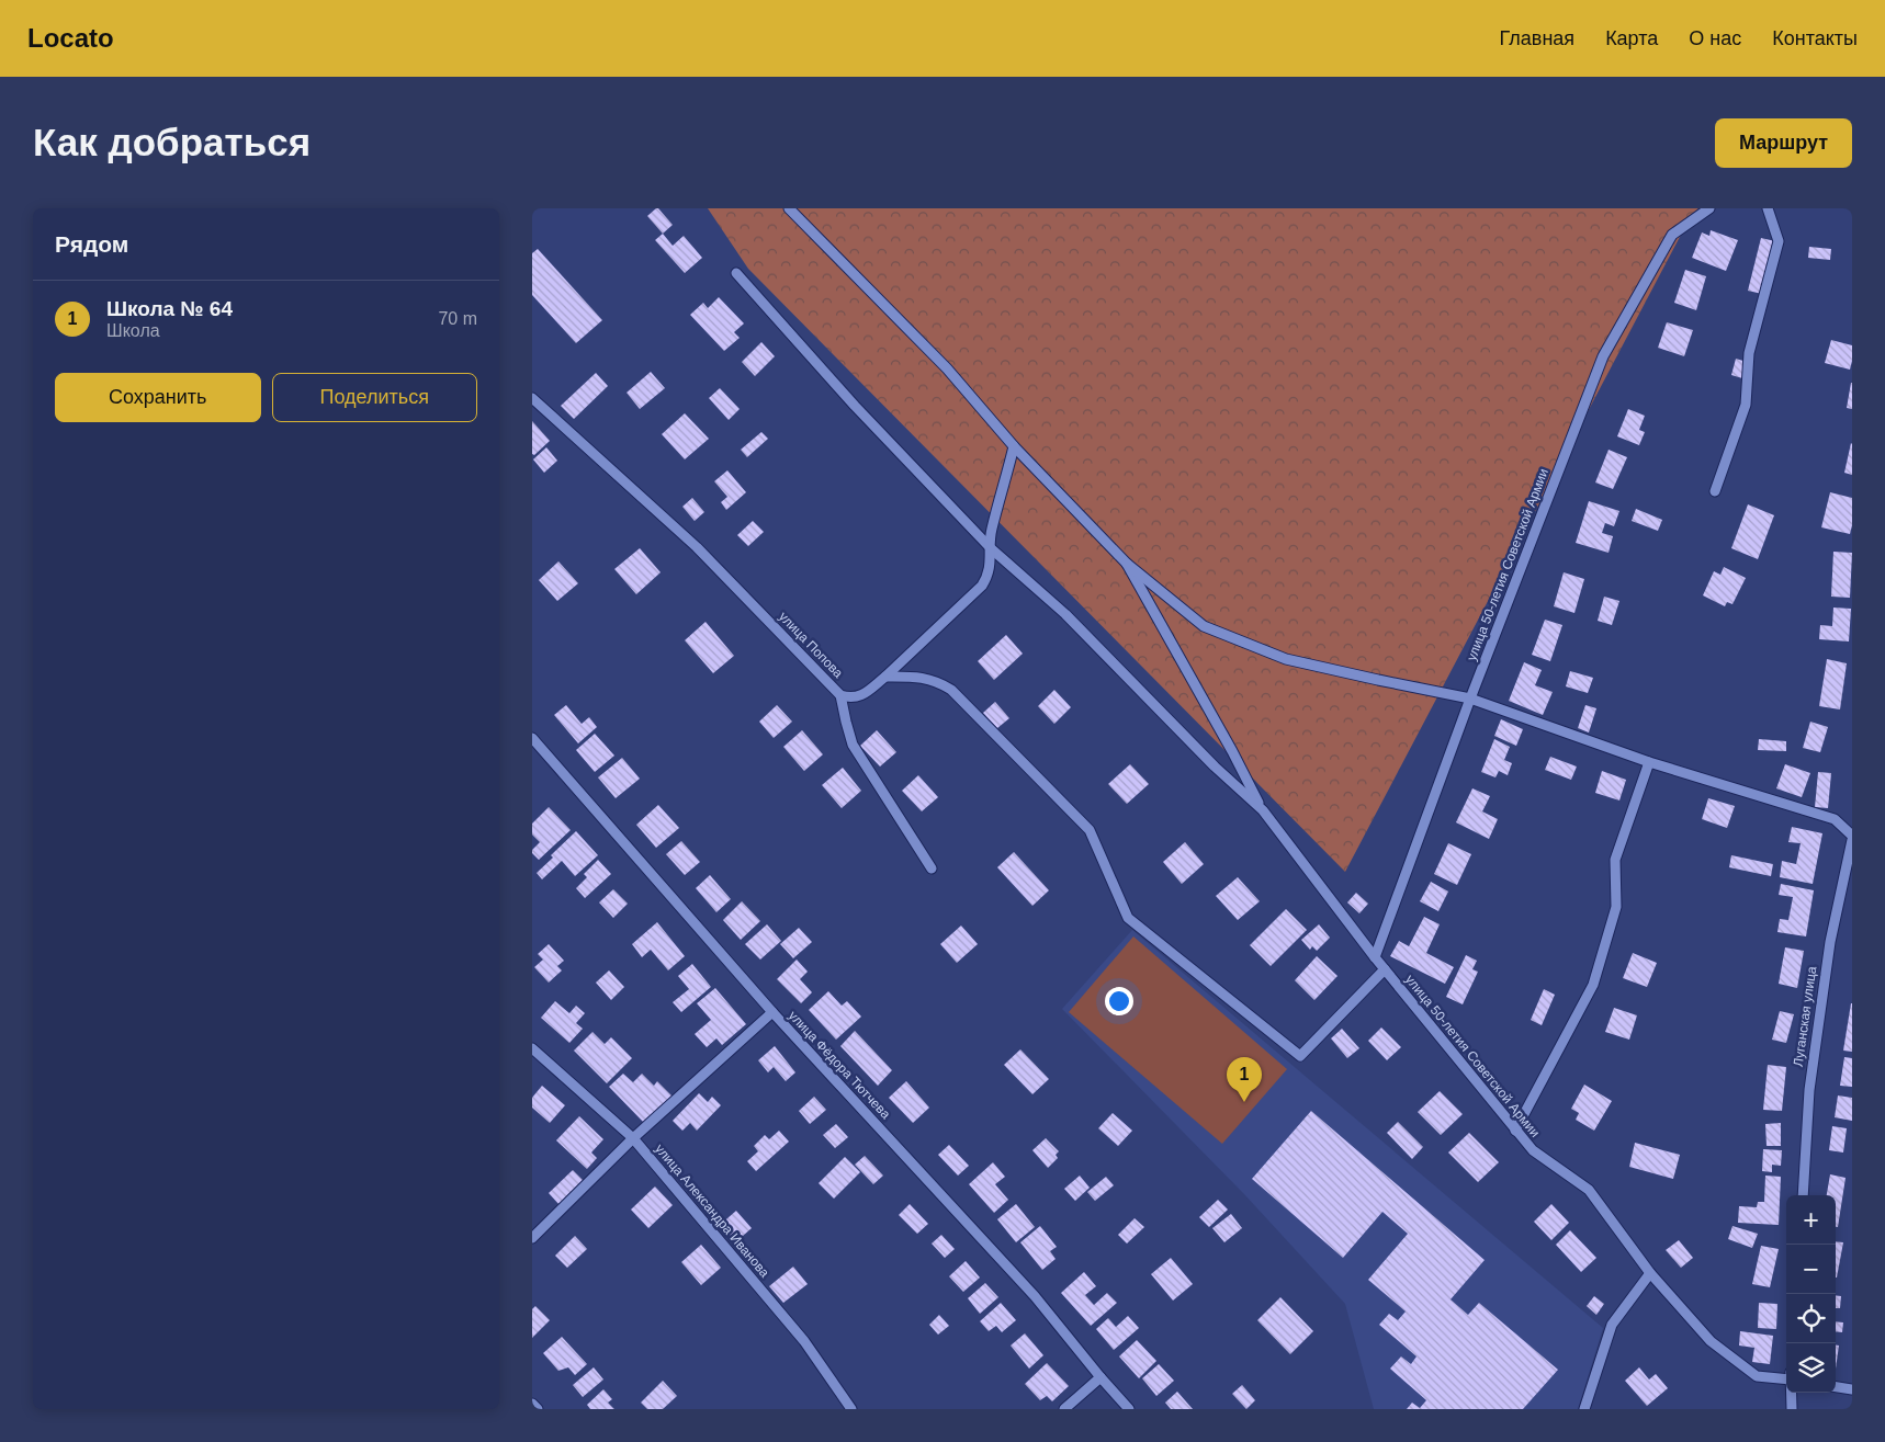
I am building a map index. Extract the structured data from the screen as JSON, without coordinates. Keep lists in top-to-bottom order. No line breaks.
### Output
{"streets":{"street":["улица 50-летия Советской Армии","улица Попова","Луганская улица","улица Фёдора Тютчева","улица Александра Иванова"]},"page":{"header":"Locato","nav":["Главная","Карта","О нас","Контакты"],"buttons":["Маршрут",["Сохранить","Поделиться"]],"title":"Как добраться","heading":"Рядом","list":[{"mark":"1","name":"Школа № 64","note":"Школа","value":"70 m"}],"pins":"1","map_buttons":["+","−"]}}
